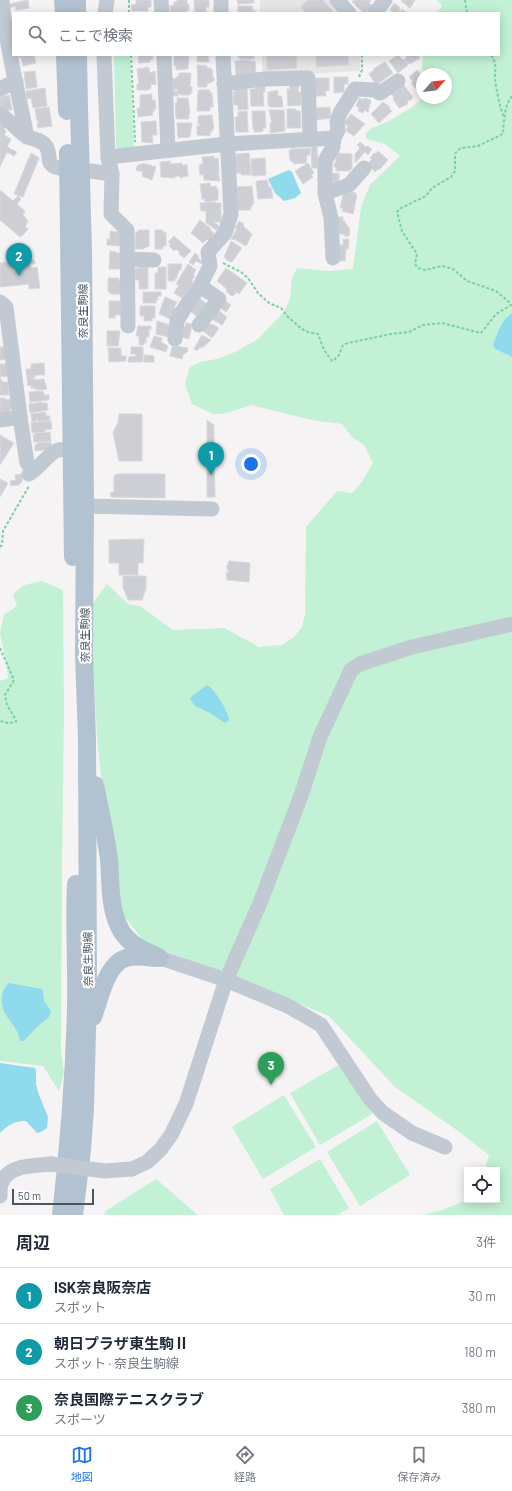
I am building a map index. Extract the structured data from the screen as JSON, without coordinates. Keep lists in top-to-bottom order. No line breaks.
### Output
{"streets":{"main road":["奈良生駒線"]},"scale_bar":"50 m","north":"top right","page":{"search":"ここで検索","pins":["2","1","3"],"scale":"50 m","heading":["周辺","3件"],"list":[{"mark":"1","name":"ISK奈良阪奈店","note":"スポット","value":"30 m"},{"mark":"2","name":"朝日プラザ東生駒Ⅱ","note":"スポット · 奈良生駒線","value":"180 m"},{"mark":"3","name":"奈良国際テニスクラブ","note":"スポーツ","value":"380 m"}],"nav":["地図","経路","保存済み"]}}
